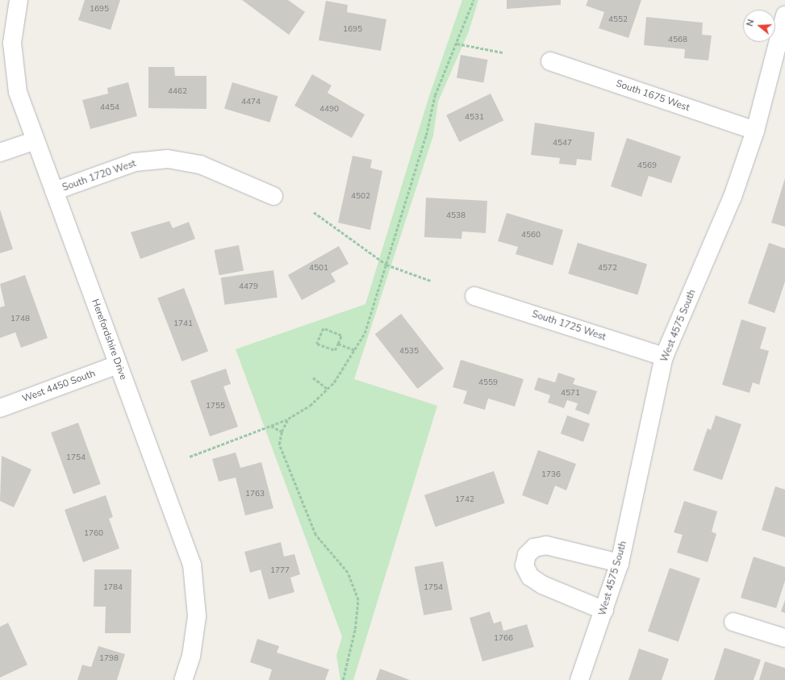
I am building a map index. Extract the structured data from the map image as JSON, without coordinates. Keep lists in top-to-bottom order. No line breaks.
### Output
{"streets":{"street":["South 1675 West","South 1720 West","South 1725 West","West 4575 South","Herefordshire Drive","West 4450 South"]},"crossings":[["South 1675 West","West 4575 South"],["South 1720 West","Herefordshire Drive"],["South 1725 West","West 4575 South"],["Herefordshire Drive","West 4450 South"]],"house_numbers":["1695","4552","1695","4568","4462","4474","4454","4490","4531","4547","4569","4502","4538","4560","4501","4572","4479","1748","1741","4535","4559","4571","1755","1754","1736","1763","1742","1760","1777","1784","1754","1766","1798"],"north":"left"}
